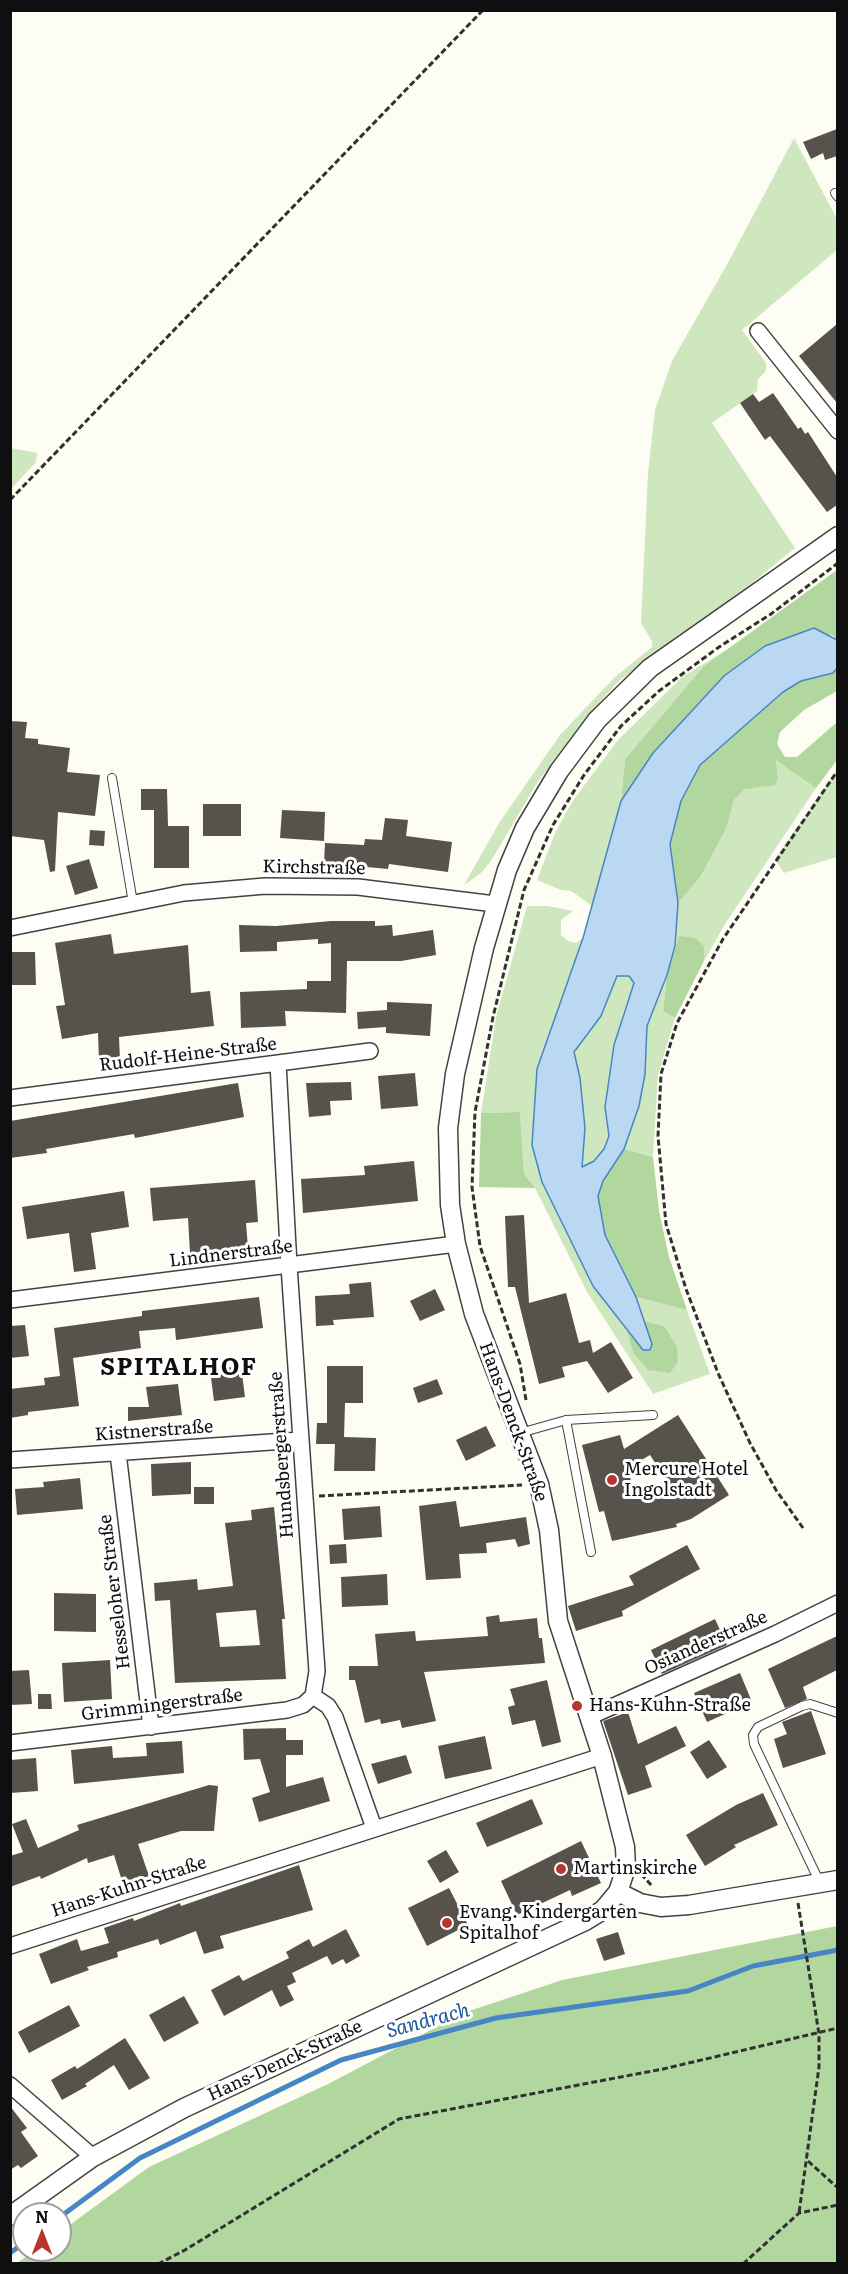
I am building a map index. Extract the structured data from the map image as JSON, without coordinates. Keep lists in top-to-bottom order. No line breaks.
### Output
{"streets":{"street":["Kirchstraße","Rudolf-Heine-Straße","Lindnerstraße","Hans-Denck-Straße","Kistnerstraße","Hundsbergerstraße","Hesseloher Straße","Osianderstraße","Grimmingerstraße","Hans-Kuhn-Straße"]},"crossings":[["Kirchstraße","Hans-Denck-Straße"],["Rudolf-Heine-Straße","Hundsbergerstraße"],["Lindnerstraße","Hans-Denck-Straße"],["Lindnerstraße","Hundsbergerstraße"],["Hans-Denck-Straße","Osianderstraße"],["Hans-Denck-Straße","Hans-Kuhn-Straße"],["Kistnerstraße","Hundsbergerstraße"],["Kistnerstraße","Hesseloher Straße"],["Hundsbergerstraße","Grimmingerstraße"],["Hesseloher Straße","Grimmingerstraße"]],"districts":["SPITALHOF"],"water":["Sandrach"],"places":["Mercure Hotel Ingolstadt","Hans-Kuhn-Straße","Martinskirche","Evang. Kindergarten Spitalhof"],"north":"top"}
